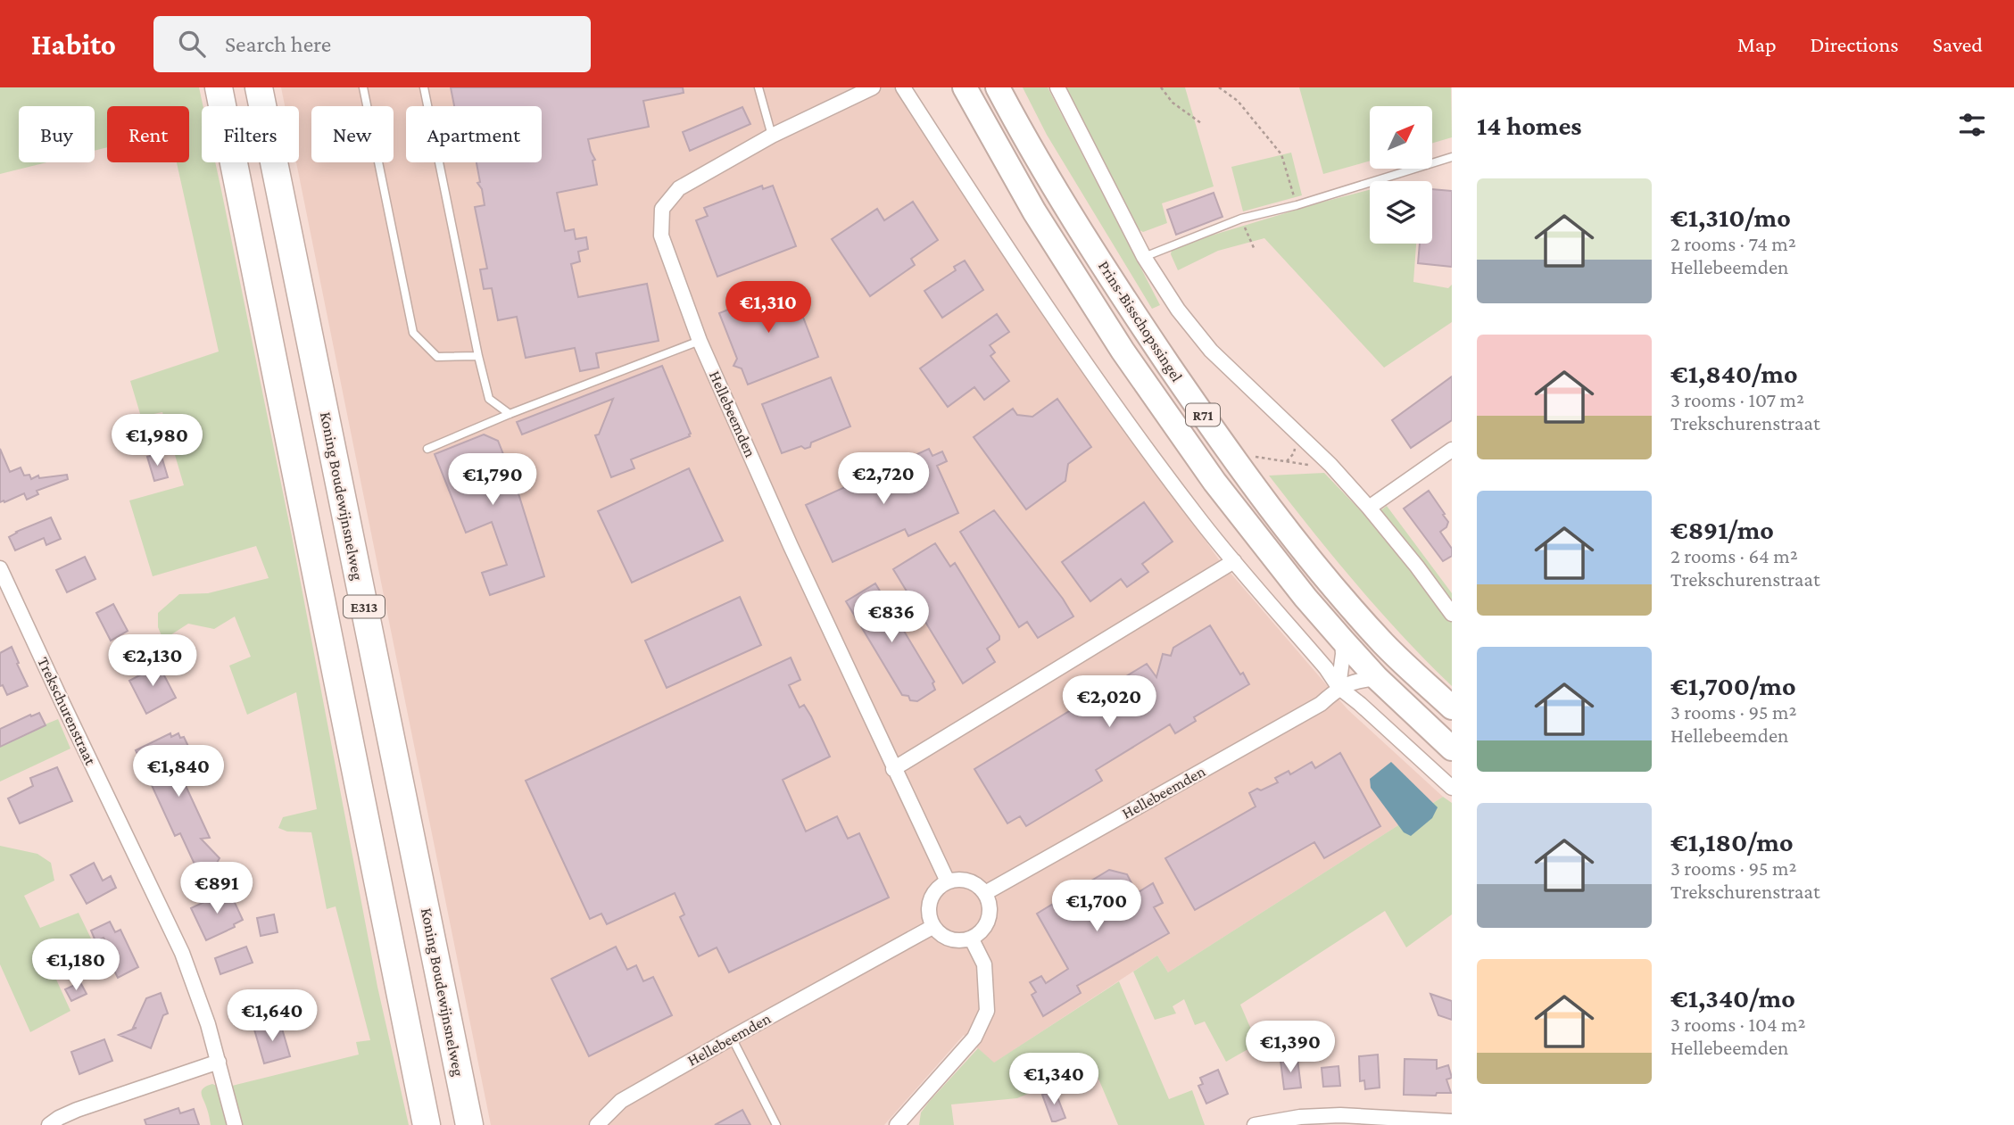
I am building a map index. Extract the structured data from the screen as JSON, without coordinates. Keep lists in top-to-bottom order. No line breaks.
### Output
{"streets":{"highway":["Prins-Bisschopssingel","R71","Koning Boudewijnsnelweg","E313"],"street":["Hellebeemden","Trekschurenstraat"]},"north":"top right","page":{"header":"Habito","search":"Search here","nav":["Map","Directions","Saved"],"heading":"14 homes","chip":["Buy","Rent","Filters","New","Apartment"],"list":[{"name":"€1,310/mo","note":"2 rooms · 74 m² · Hellebeemden"},{"name":"€1,840/mo","note":"3 rooms · 107 m² · Trekschurenstraat"},{"name":"€891/mo","note":"2 rooms · 64 m² · Trekschurenstraat"},{"name":"€1,700/mo","note":"3 rooms · 95 m² · Hellebeemden"},{"name":"€1,180/mo","note":"3 rooms · 95 m² · Trekschurenstraat"},{"name":"€1,340/mo","note":"3 rooms · 104 m² · Hellebeemden"}],"price":["€1,310","€1,980","€2,720","€1,790","€836","€2,130","€2,020","€1,840","€891","€1,700","€1,180","€1,640","€1,390","€1,340"]}}
